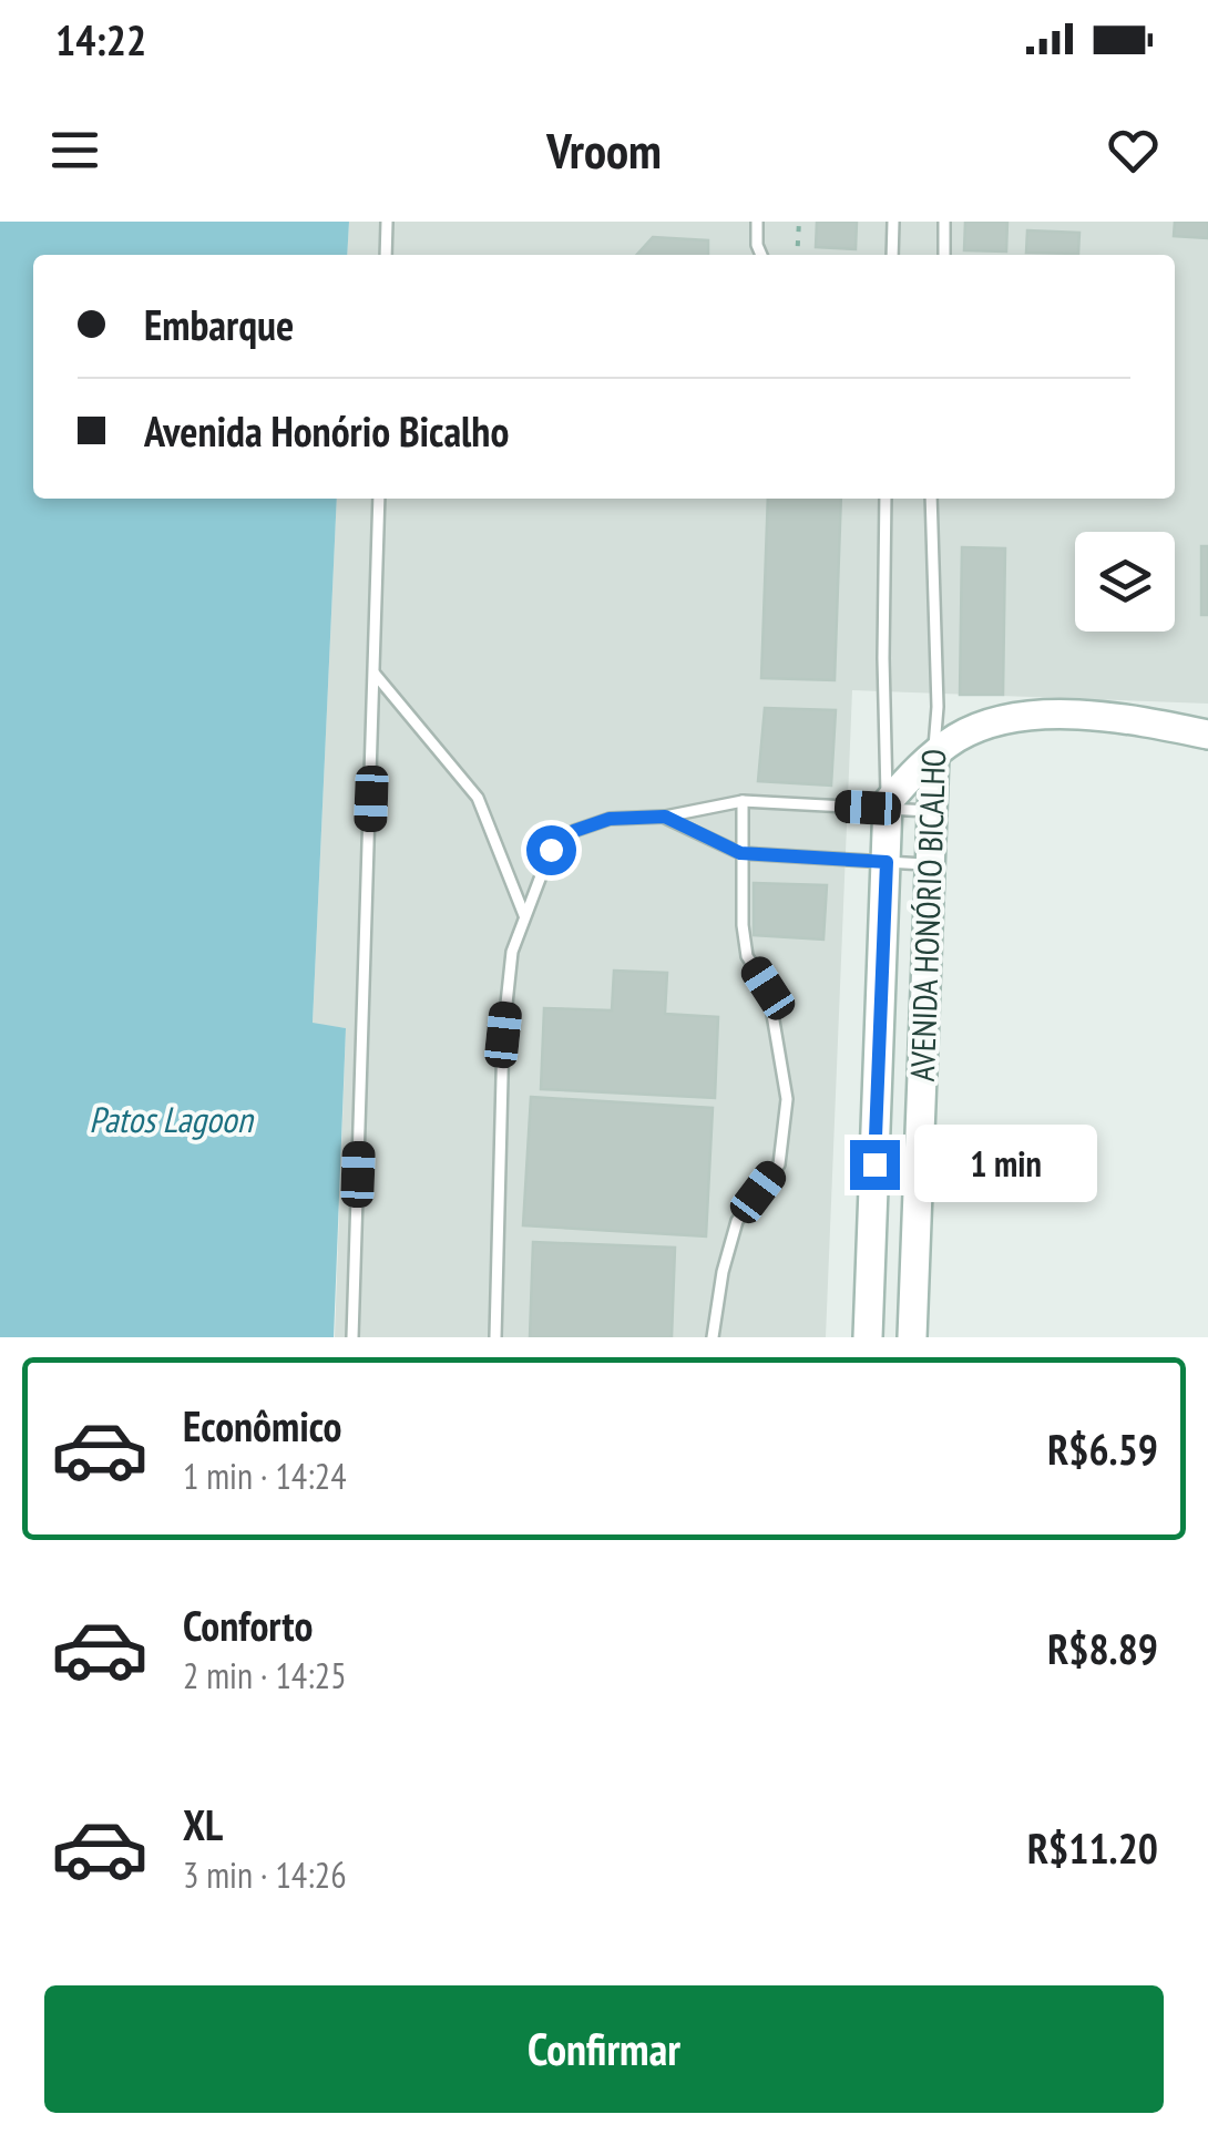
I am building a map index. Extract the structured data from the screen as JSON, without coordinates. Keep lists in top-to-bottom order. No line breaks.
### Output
{"streets":{"main road":["AVENIDA HONÓRIO BICALHO"]},"water":["Patos Lagoon"],"page":{"status":"14:22","header":"Vroom","banner":["Embarque","Avenida Honório Bicalho"],"bubble":"1 min","list":[{"name":"Econômico","note":"1 min · 14:24","value":"R$6.59"},{"name":"Conforto","note":"2 min · 14:25","value":"R$8.89"},{"name":"XL","note":"3 min · 14:26","value":"R$11.20"}],"buttons":"Confirmar"}}
